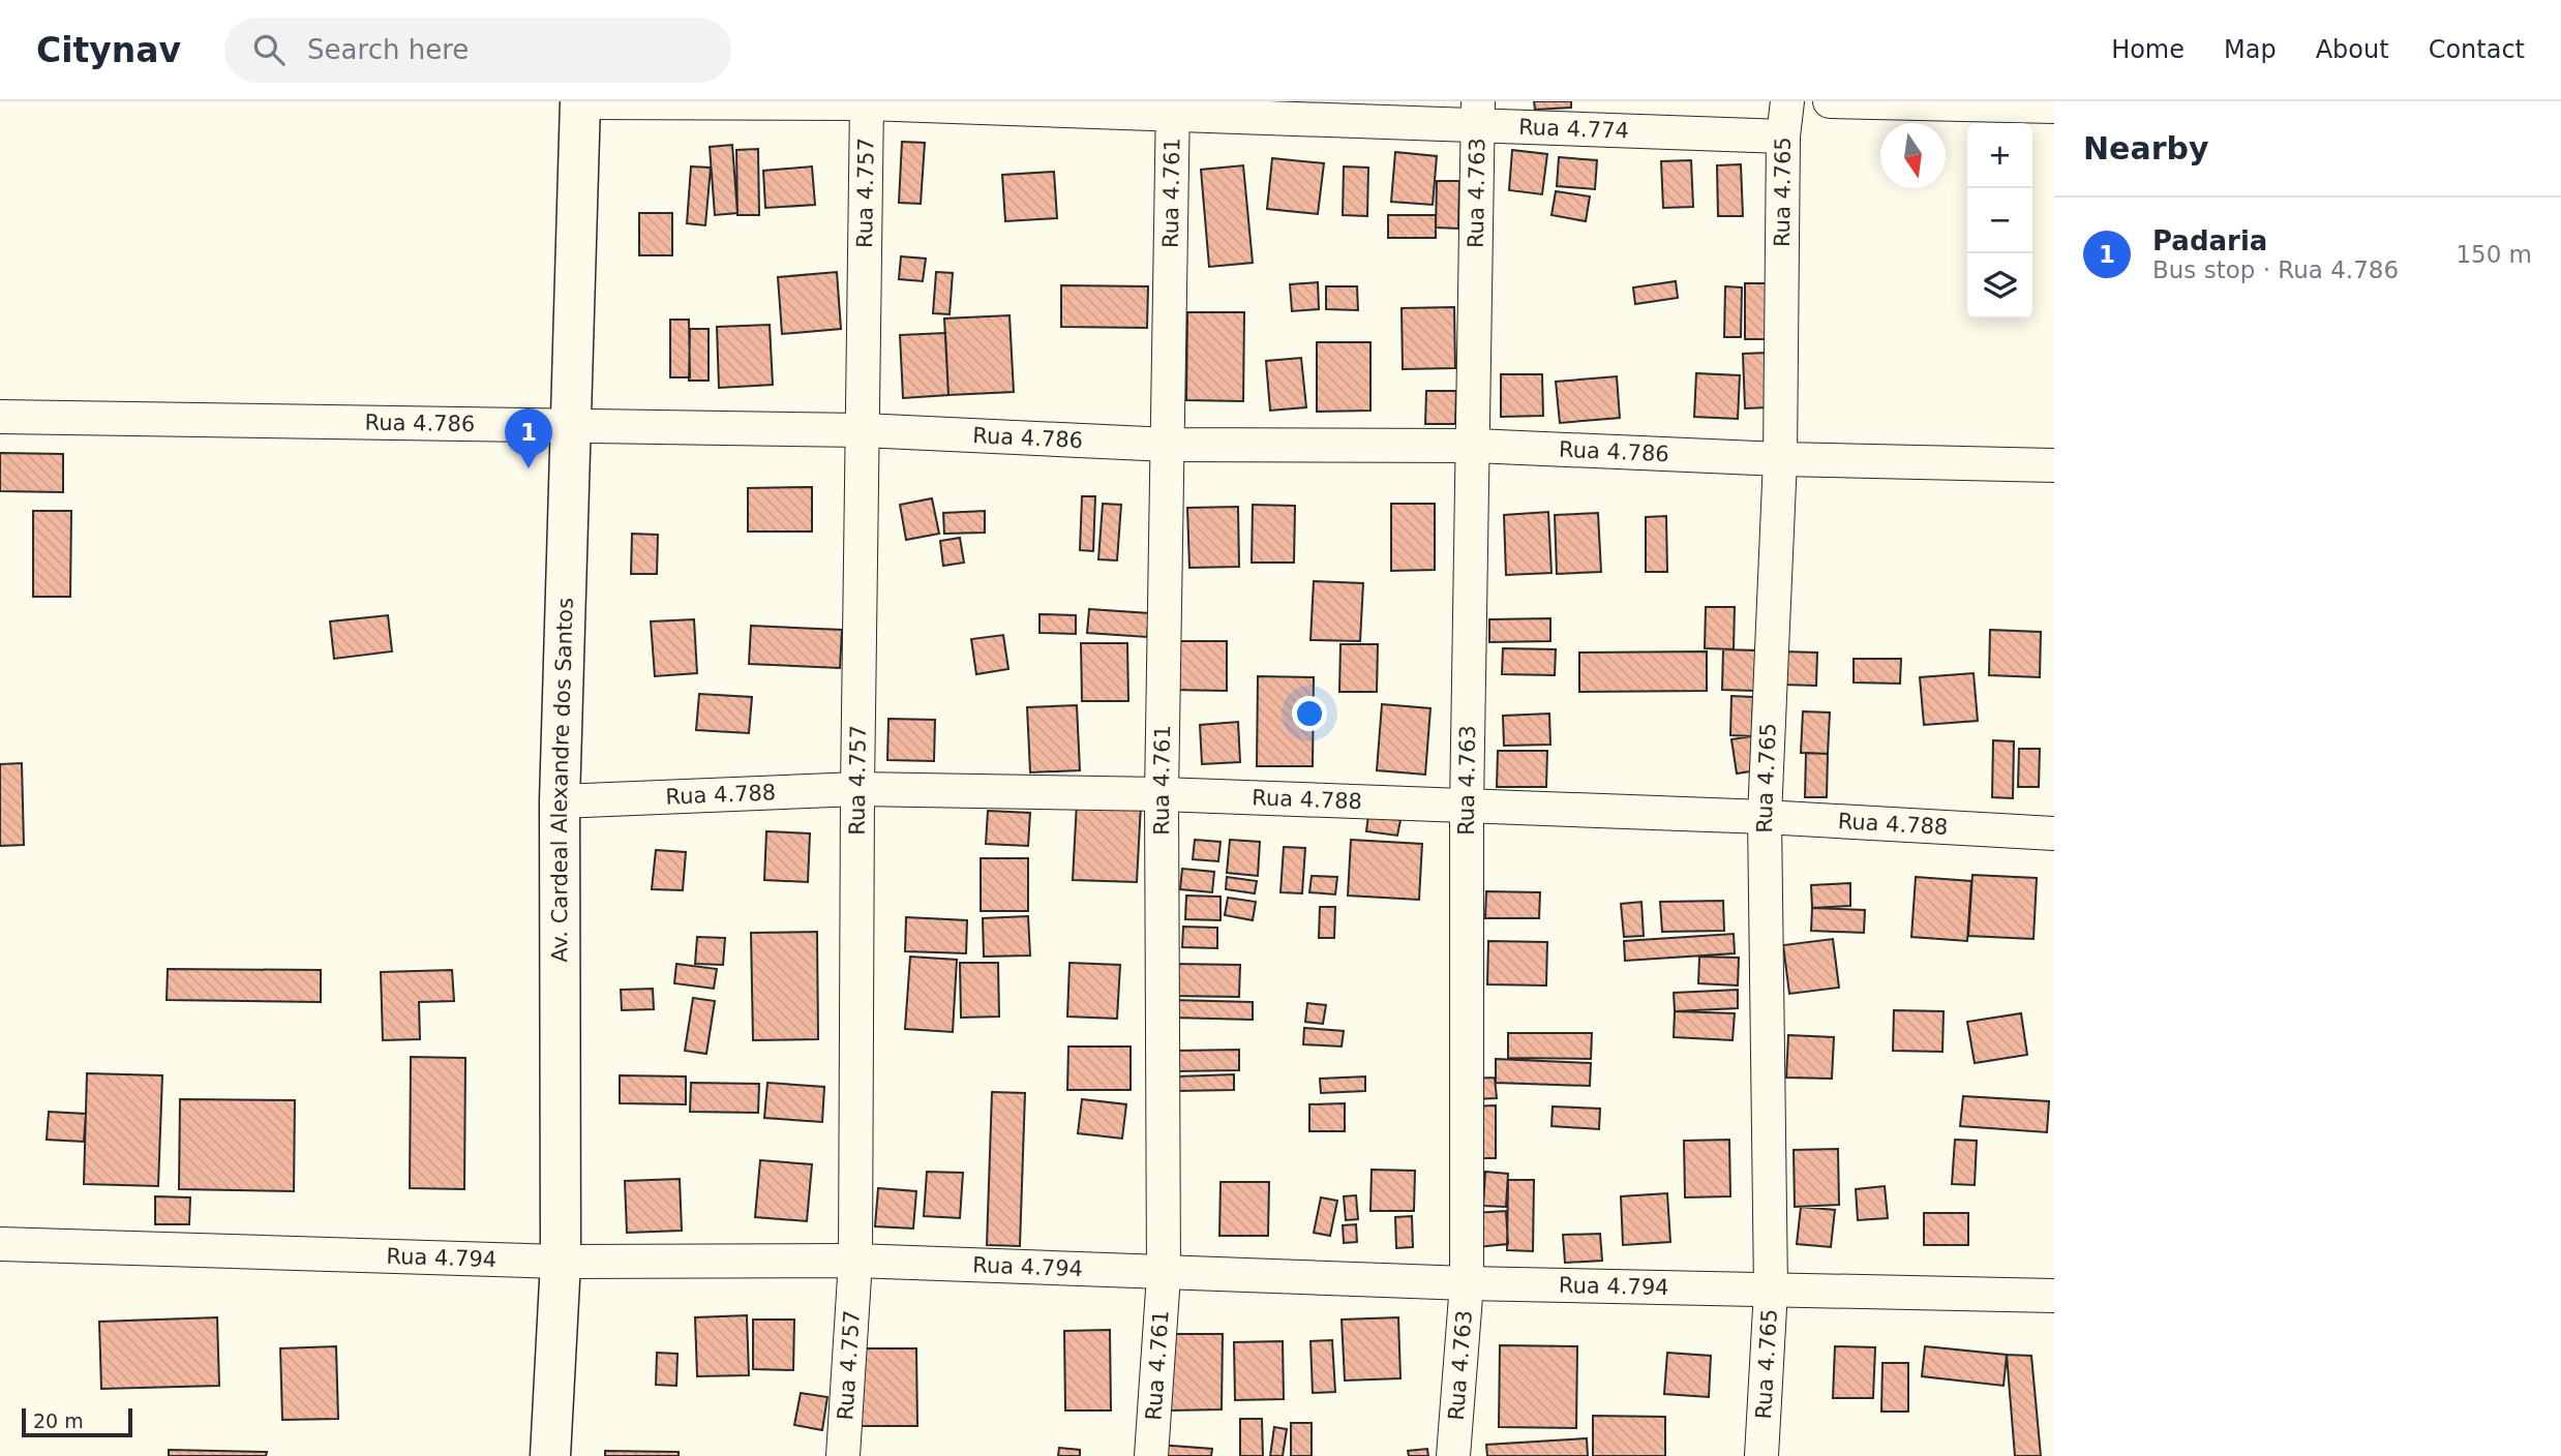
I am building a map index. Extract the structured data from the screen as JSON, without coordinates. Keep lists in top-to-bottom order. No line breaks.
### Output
{"streets":{"main road":["Av. Cardeal Alexandre dos Santos"],"street":["Rua 4.774","Rua 4.757","Rua 4.761","Rua 4.763","Rua 4.765","Rua 4.786","Rua 4.788","Rua 4.794"]},"crossings":[["Rua 4.774","Rua 4.757"],["Rua 4.774","Rua 4.761"],["Rua 4.774","Rua 4.763"],["Rua 4.774","Rua 4.765"],["Rua 4.774","Av. Cardeal Alexandre dos Santos"],["Rua 4.757","Rua 4.786"],["Rua 4.757","Rua 4.788"],["Rua 4.757","Rua 4.794"],["Rua 4.761","Rua 4.786"],["Rua 4.761","Rua 4.788"],["Rua 4.761","Rua 4.794"],["Rua 4.763","Rua 4.786"],["Rua 4.763","Rua 4.788"],["Rua 4.763","Rua 4.794"],["Rua 4.765","Rua 4.786"],["Rua 4.765","Rua 4.788"],["Rua 4.765","Rua 4.794"],["Rua 4.786","Av. Cardeal Alexandre dos Santos"],["Av. Cardeal Alexandre dos Santos","Rua 4.788"],["Av. Cardeal Alexandre dos Santos","Rua 4.794"]],"scale_bar":"20 m","north":"bottom","page":{"header":"Citynav","search":"Search here","nav":["Home","Map","About","Contact"],"heading":"Nearby","map_buttons":["+","−"],"list":[{"mark":"1","name":"Padaria","note":"Bus stop · Rua 4.786","value":"150 m"}],"pins":"1","scale":"20 m"}}
